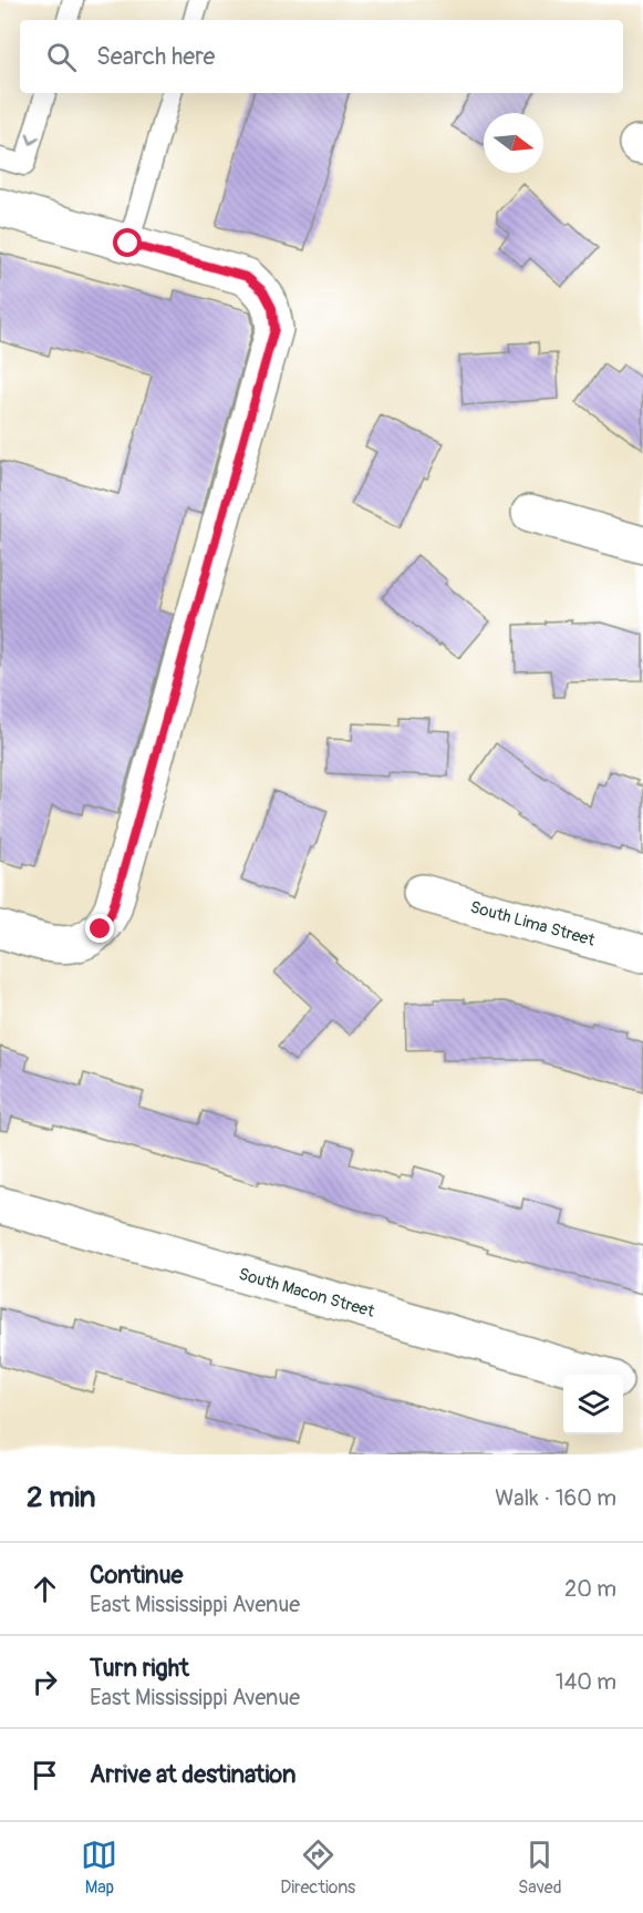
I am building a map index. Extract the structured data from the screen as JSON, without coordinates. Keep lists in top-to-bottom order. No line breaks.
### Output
{"streets":{"street":["South Lima Street","South Macon Street"]},"north":"right","page":{"search":"Search here","heading":["2 min","Walk · 160 m"],"list":[["Continue","East Mississippi Avenue","20 m"],["Turn right","East Mississippi Avenue","140 m"],"Arrive at destination"],"nav":["Map","Directions","Saved"]}}
